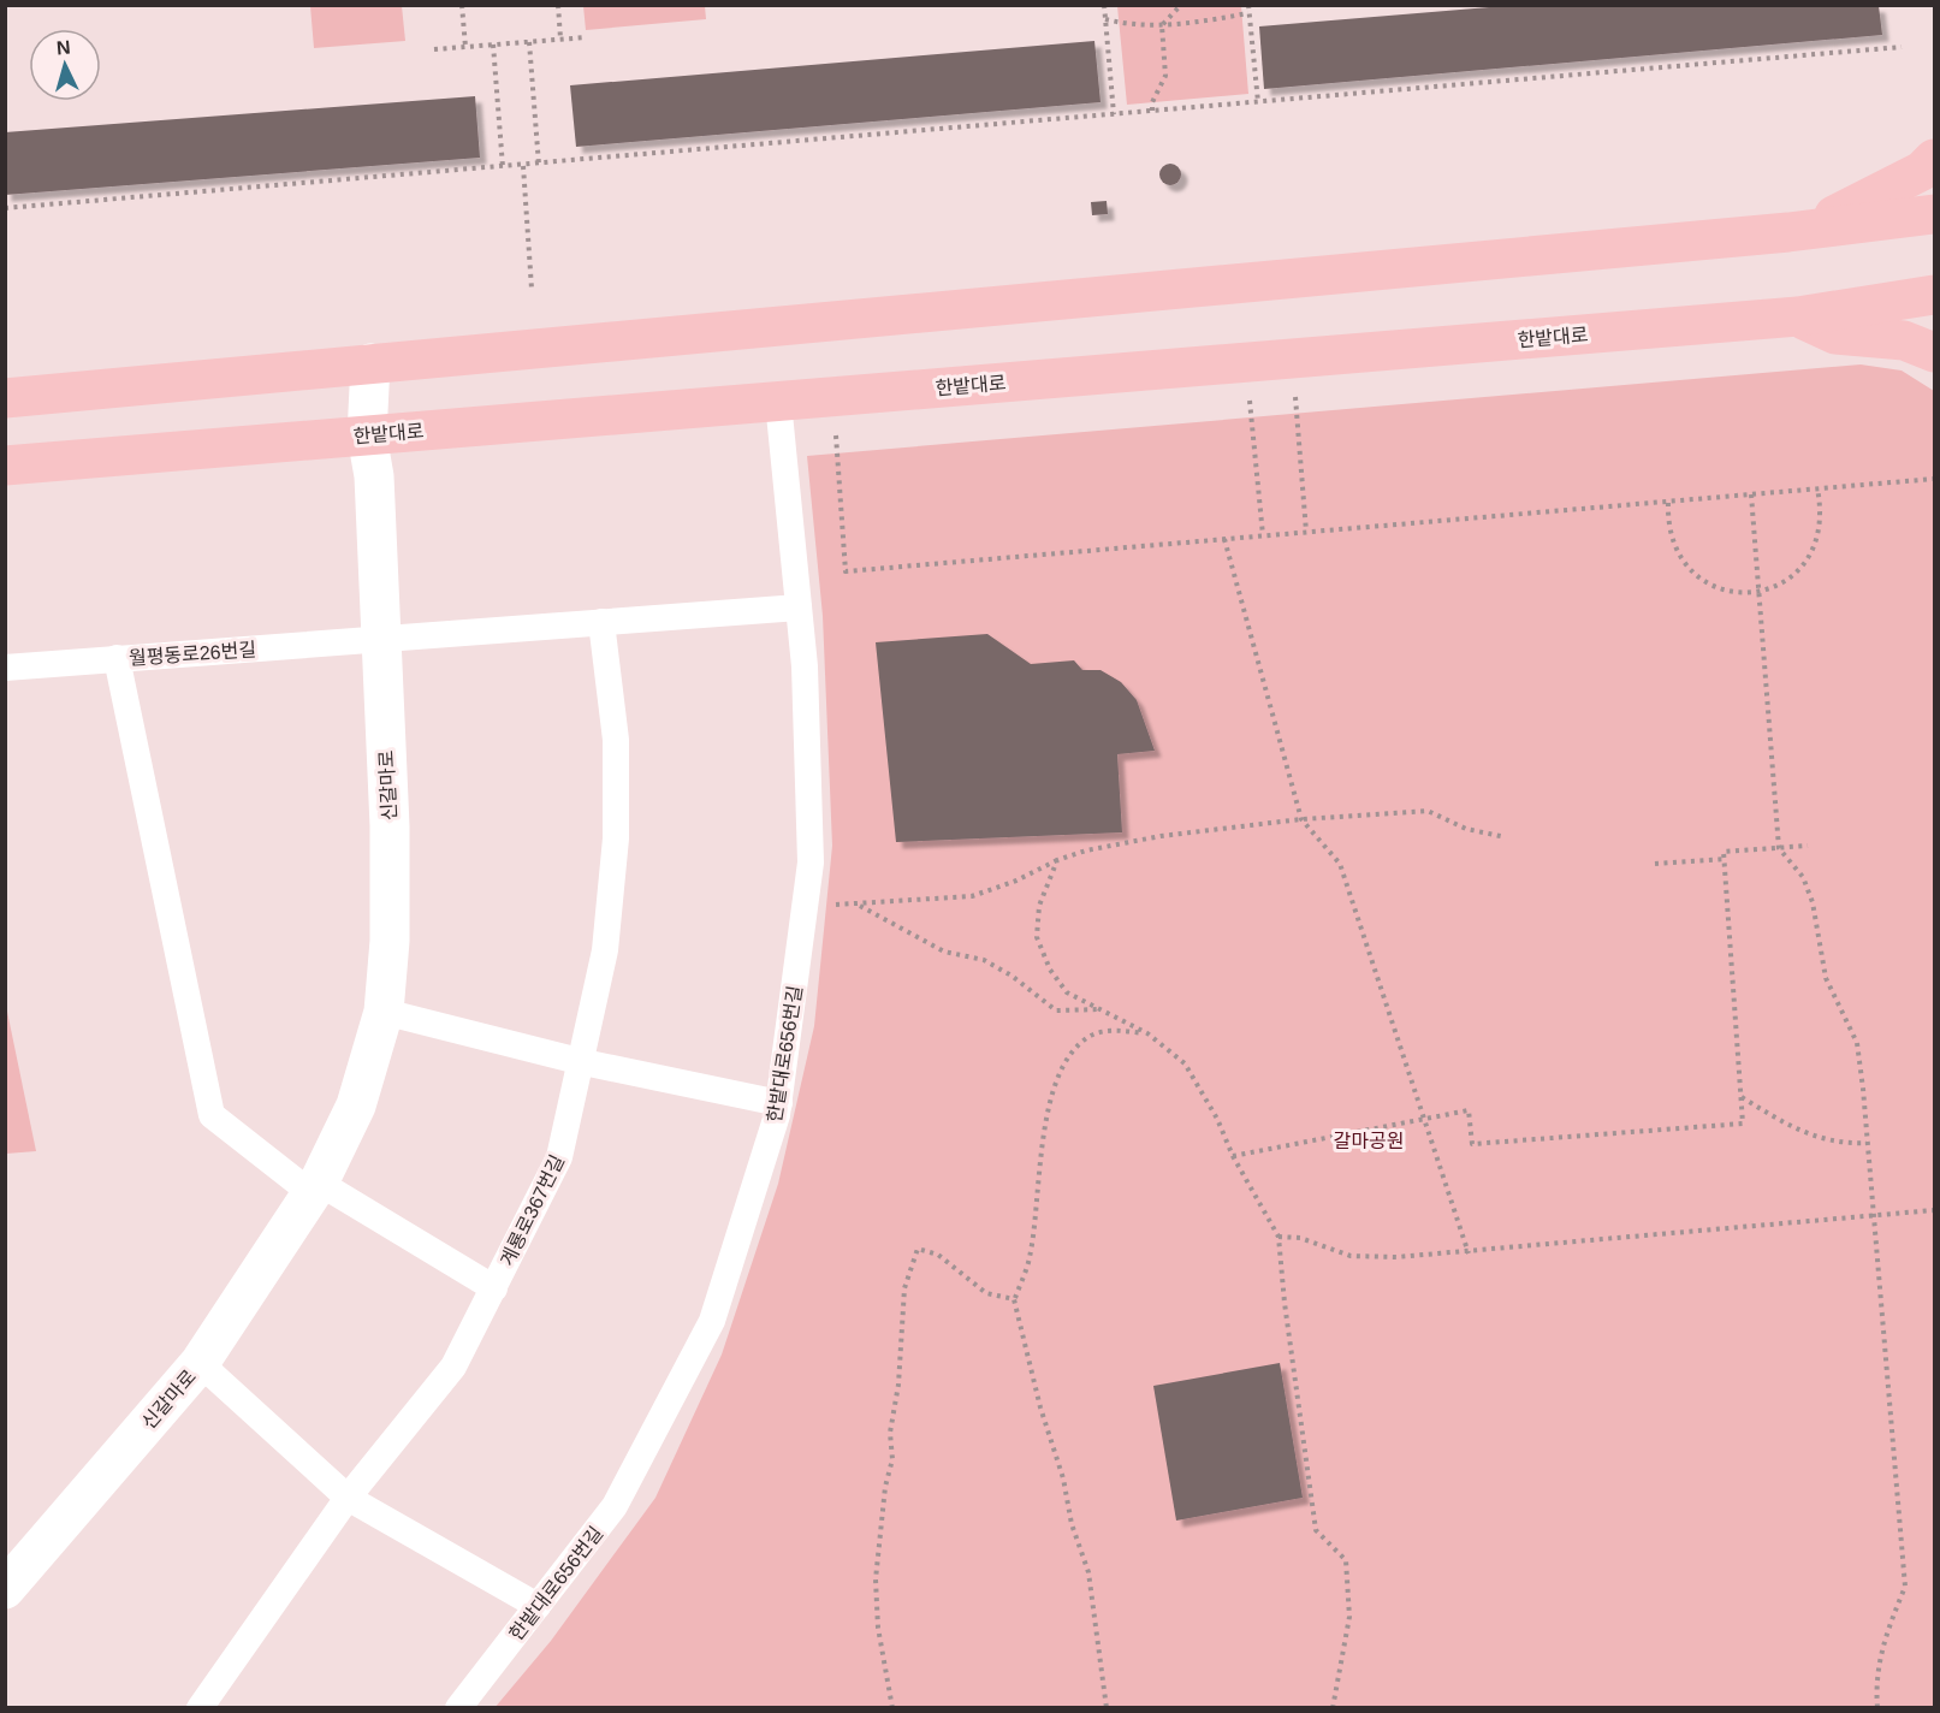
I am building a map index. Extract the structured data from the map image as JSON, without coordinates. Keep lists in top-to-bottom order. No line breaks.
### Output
{"streets":{"main road":["한밭대로"],"street":["월평동로26번길","신갈마로","한밭대로656번길","계룡로367번길"]},"crossings":[["한밭대로","신갈마로"],["한밭대로","한밭대로656번길"],["월평동로26번길","신갈마로"],["월평동로26번길","한밭대로656번길"],["월평동로26번길","계룡로367번길"]],"parks":["갈마공원"],"north":"top"}
